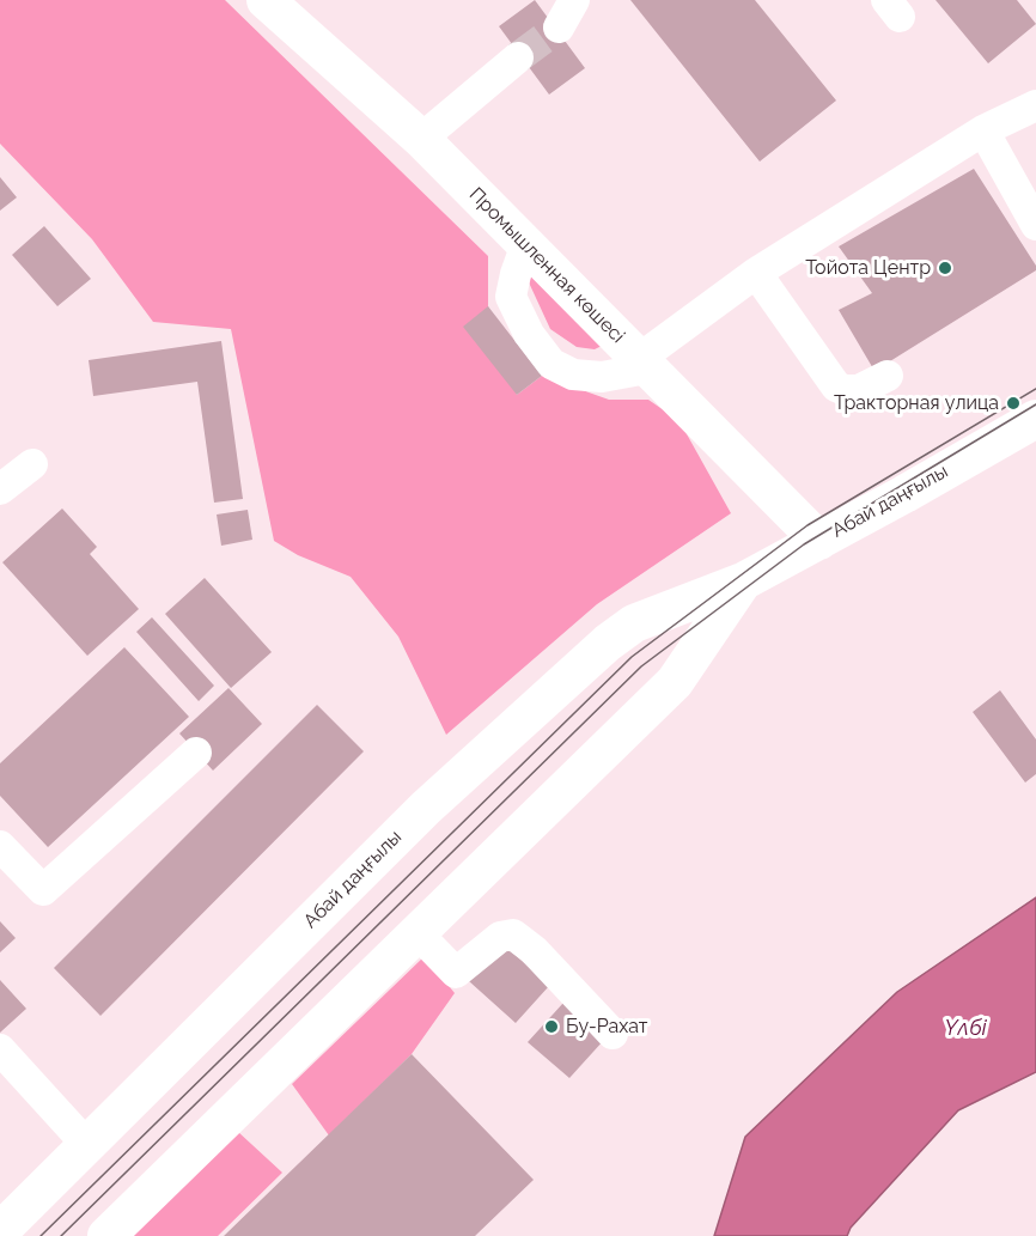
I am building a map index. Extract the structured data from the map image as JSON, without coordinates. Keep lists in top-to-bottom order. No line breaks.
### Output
{"streets":{"main road":["Промышленная көшесі","Абай даңғылы"]},"crossings":[["Промышленная көшесі","Абай даңғылы"]],"water":["Үлбі"],"places":["Тойота Центр","Тракторная улица","Бу-Рахат"]}
